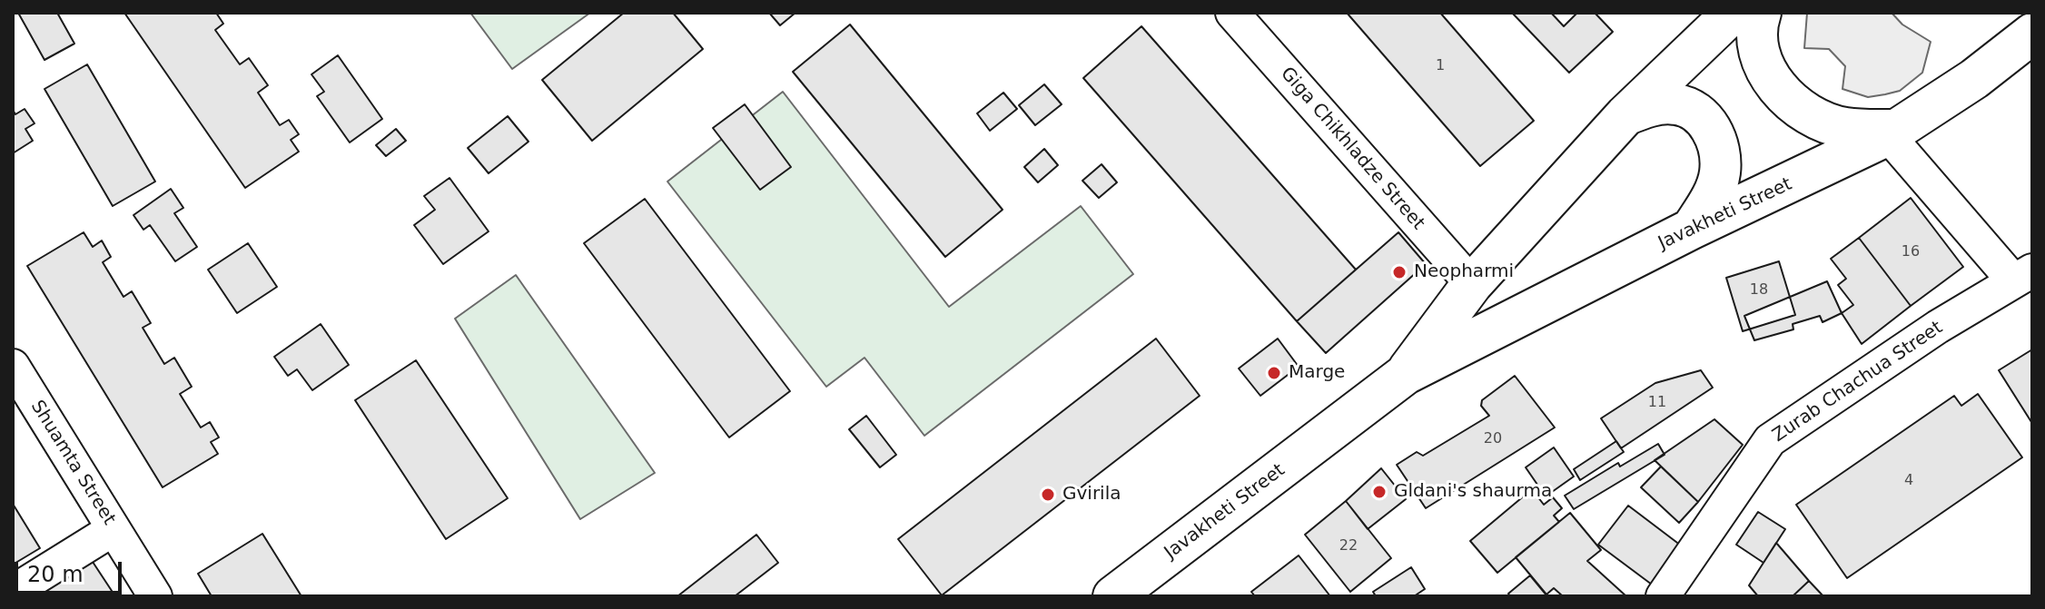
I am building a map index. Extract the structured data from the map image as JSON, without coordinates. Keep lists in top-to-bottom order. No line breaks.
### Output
{"streets":{"main road":["Javakheti Street"],"street":["Giga Chikhladze Street","Zurab Chachua Street","Shuamta Street"]},"crossings":[["Giga Chikhladze Street","Javakheti Street"]],"places":["Neopharmi","Marge","Gldani's shaurma","Gvirila"],"house_numbers":["1","16","18","11","20","4","22"],"scale_bar":"20 m"}
